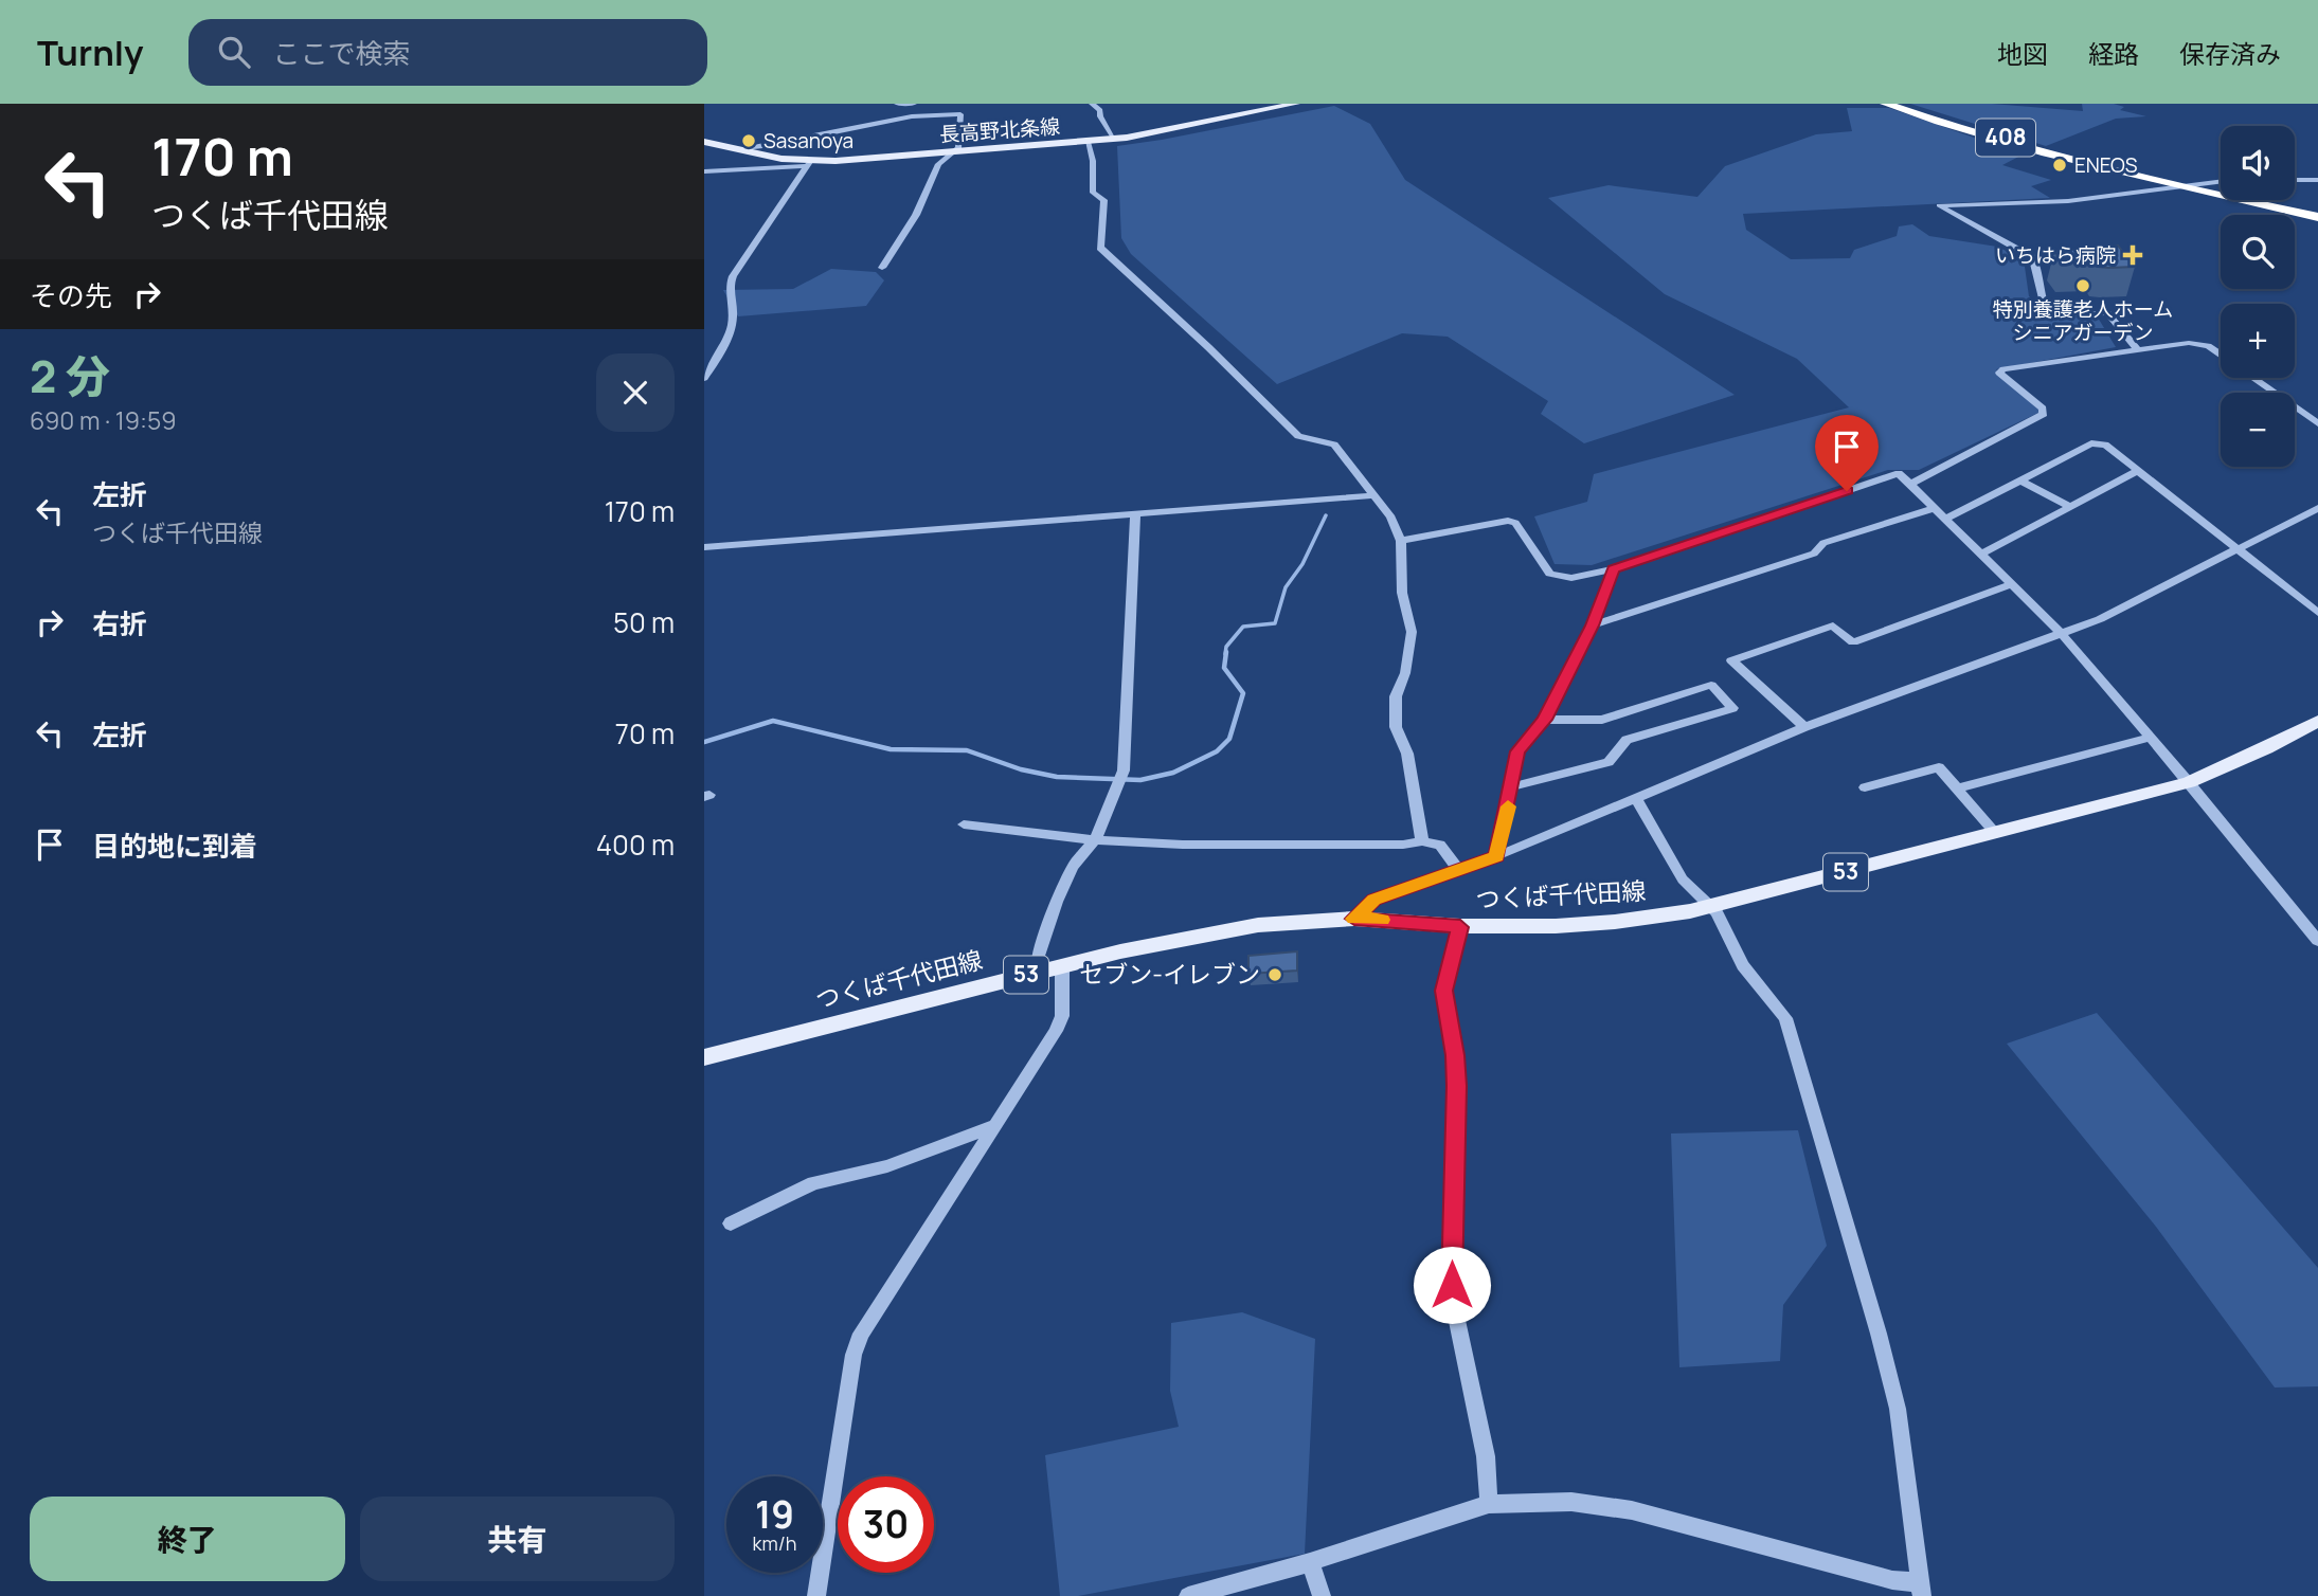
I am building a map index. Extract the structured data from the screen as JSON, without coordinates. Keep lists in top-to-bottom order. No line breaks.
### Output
{"streets":{"highway":["408"],"main road":["長高野北条線","53","つくば千代田線"]},"places":{"other":["Sasanoya","ENEOS","特別養護老人ホーム シニアガーデン","セブン-イレブン"],"health":["いちはら病院"]},"page":{"header":"Turnly","search":"ここで検索","nav":["地図","経路","保存済み"],"turn":["170 m","つくば千代田線"],"map_buttons":["+","−"],"then":"その先","heading":["2 分","690 m · 19:59"],"list":[{"name":"左折","note":"つくば千代田線","value":"170 m"},{"name":"右折","value":"50 m"},{"name":"左折","value":"70 m"},{"name":"目的地に到着","value":"400 m"}],"speed":"19 km/h","limit":"30","buttons":["終了","共有"]}}
